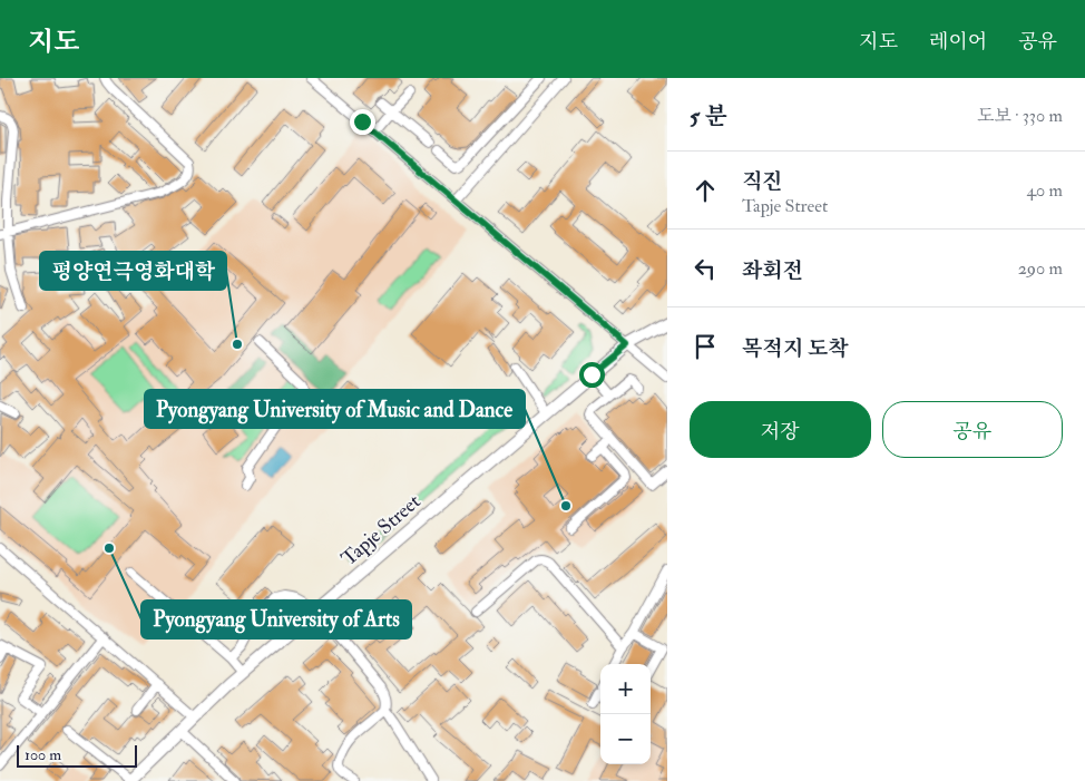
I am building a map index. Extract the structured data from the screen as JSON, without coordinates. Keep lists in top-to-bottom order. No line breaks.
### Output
{"streets":{"main road":["Tapje Street"]},"places":["평양연극영화대학","Pyongyang University of Music and Dance","Pyongyang University of Arts"],"scale_bar":"100 m","page":{"header":"지도","nav":["지도","레이어","공유"],"heading":["5 분","도보 · 330 m"],"list":[["직진","Tapje Street","40 m"],["좌회전","290 m"],"목적지 도착"],"buttons":["저장","공유"],"map_buttons":["+","−"],"scale":"100 m"}}
